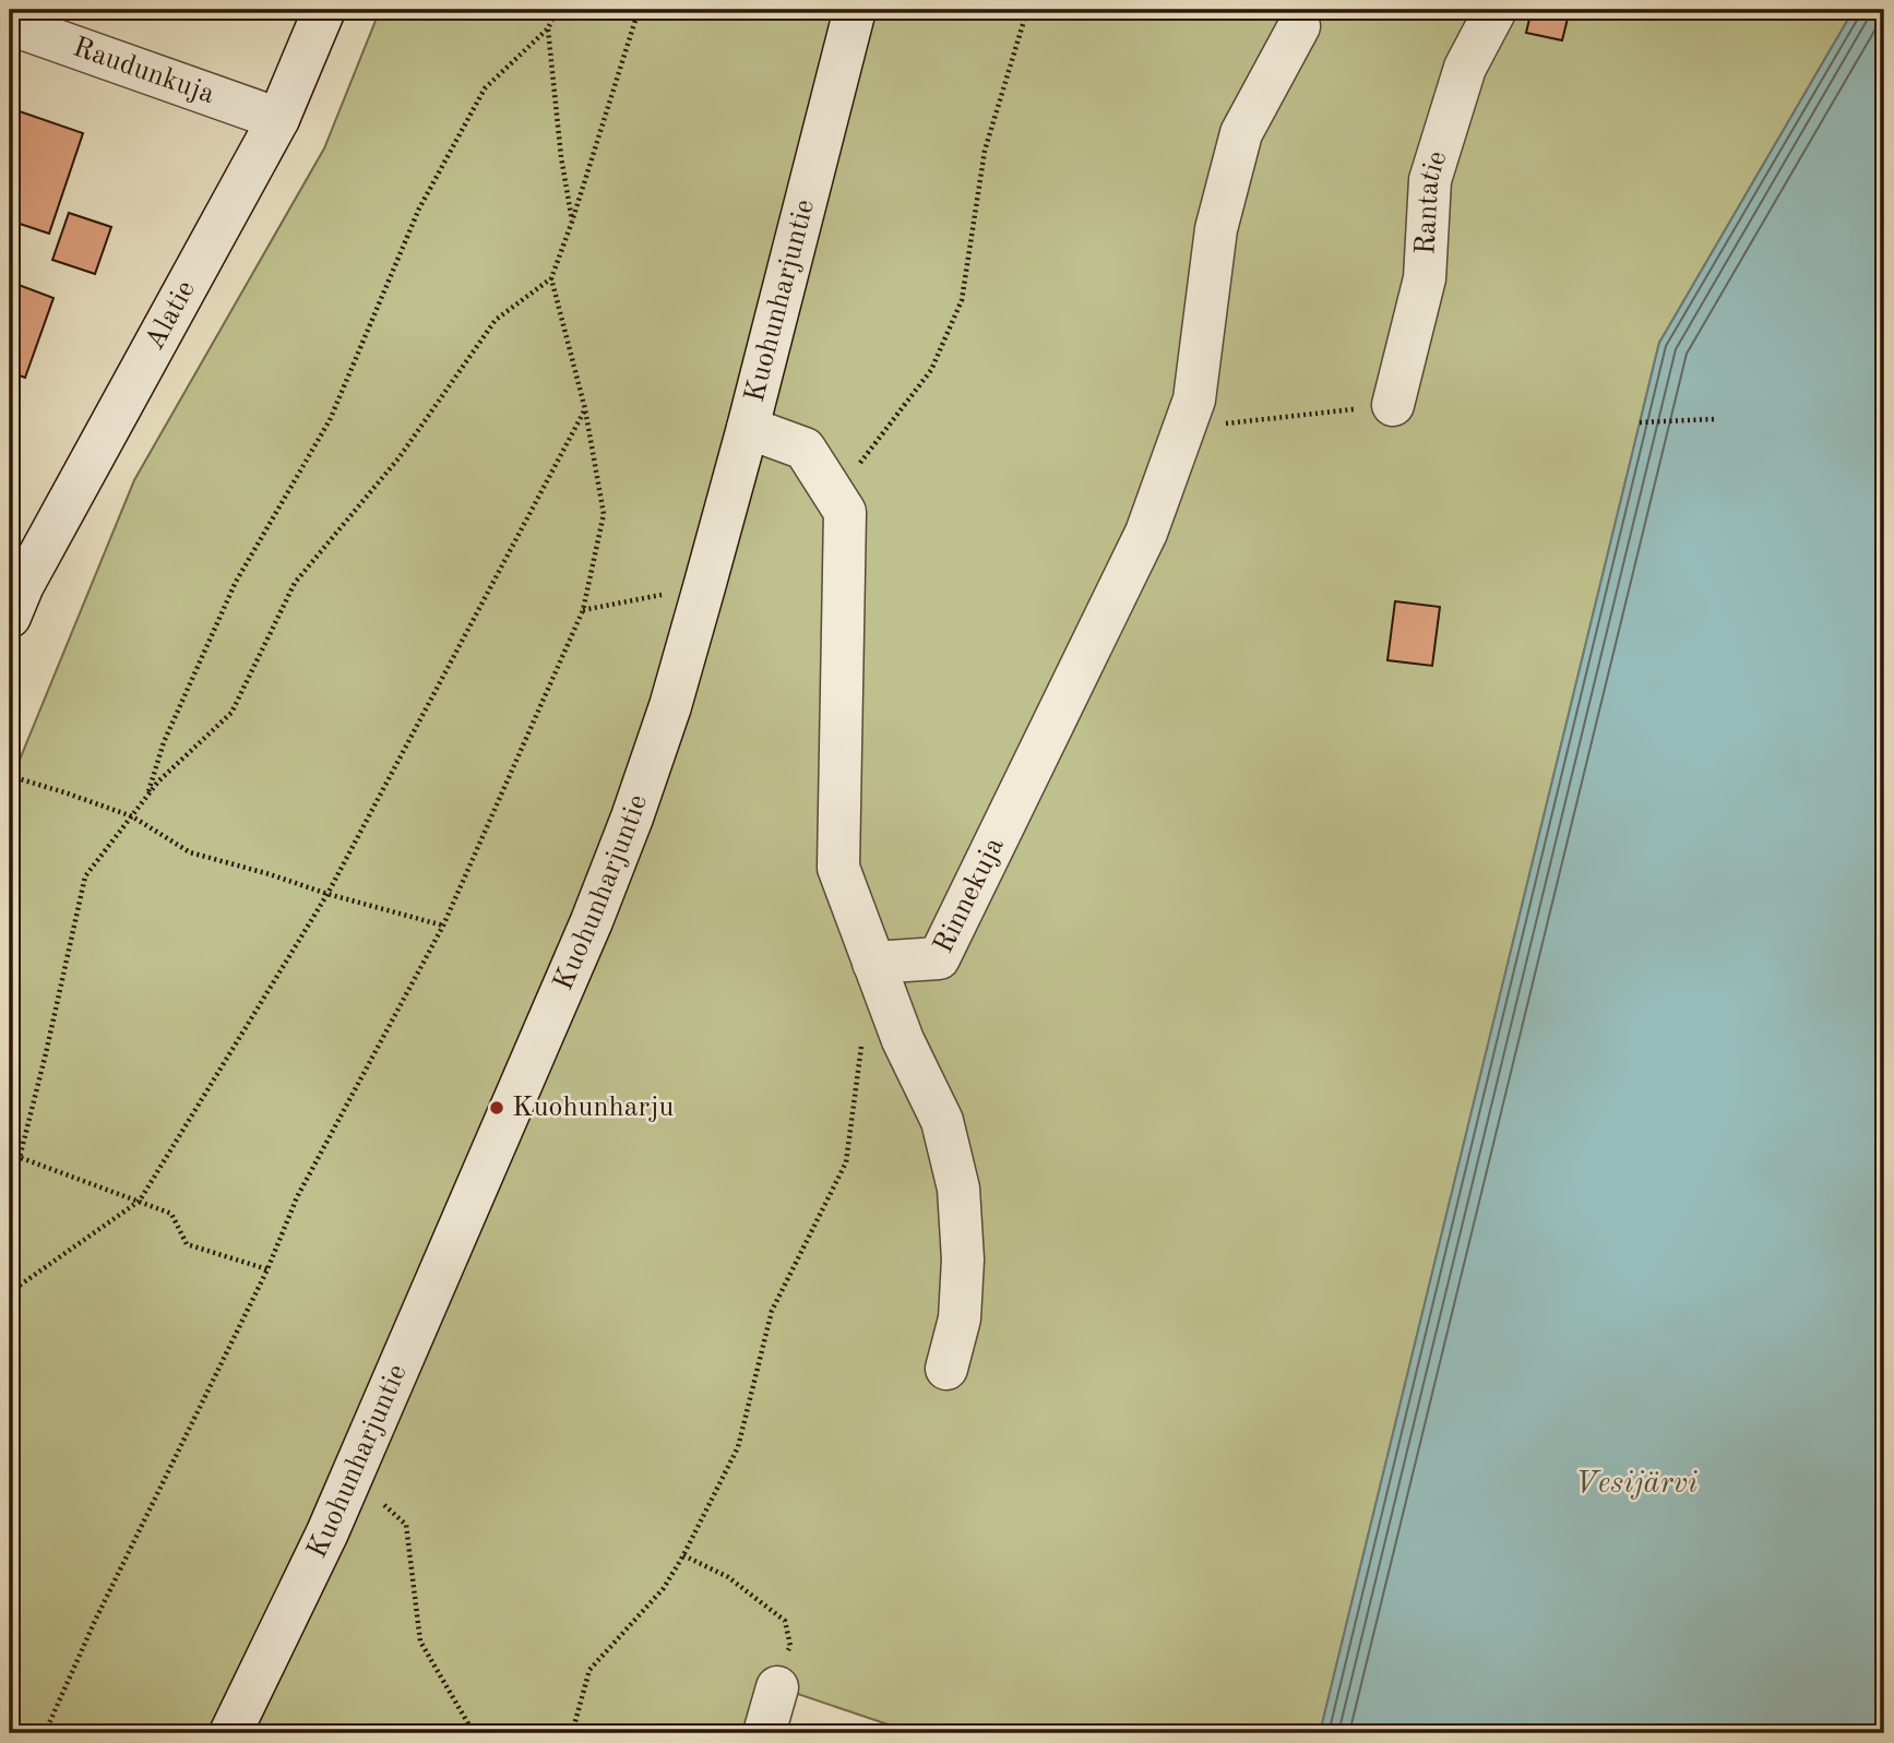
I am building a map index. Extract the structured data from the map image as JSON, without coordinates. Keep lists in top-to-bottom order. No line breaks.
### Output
{"streets":{"street":["Raudunkuja","Rantatie","Kuohunharjuntie","Alatie","Rinnekuja"]},"crossings":[["Raudunkuja","Alatie"]],"water":["Vesijärvi"],"places":["Kuohunharju"]}
